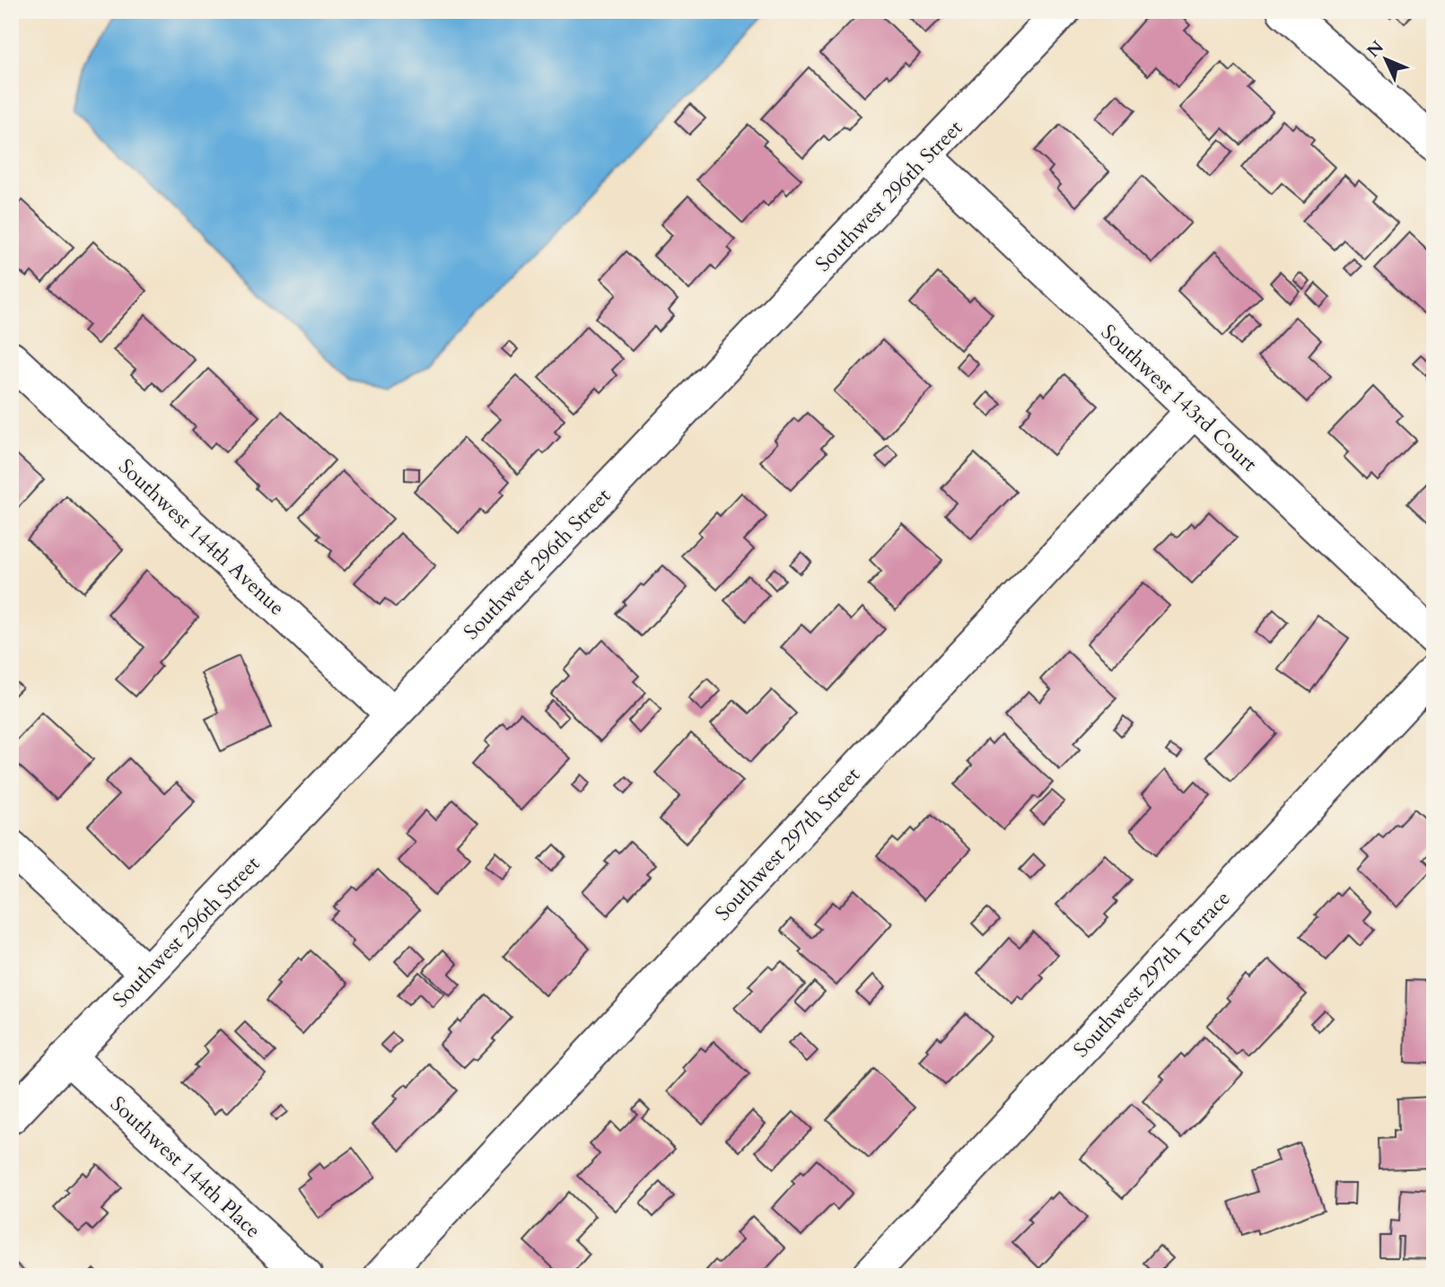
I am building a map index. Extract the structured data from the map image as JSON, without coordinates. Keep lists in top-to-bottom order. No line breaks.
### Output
{"streets":{"street":["Southwest 296th Street","Southwest 143rd Court","Southwest 144th Avenue","Southwest 297th Street","Southwest 297th Terrace","Southwest 144th Place"]},"crossings":[["Southwest 296th Street","Southwest 143rd Court"],["Southwest 296th Street","Southwest 144th Avenue"],["Southwest 296th Street","Southwest 144th Place"],["Southwest 143rd Court","Southwest 297th Street"]],"north":"top left"}
